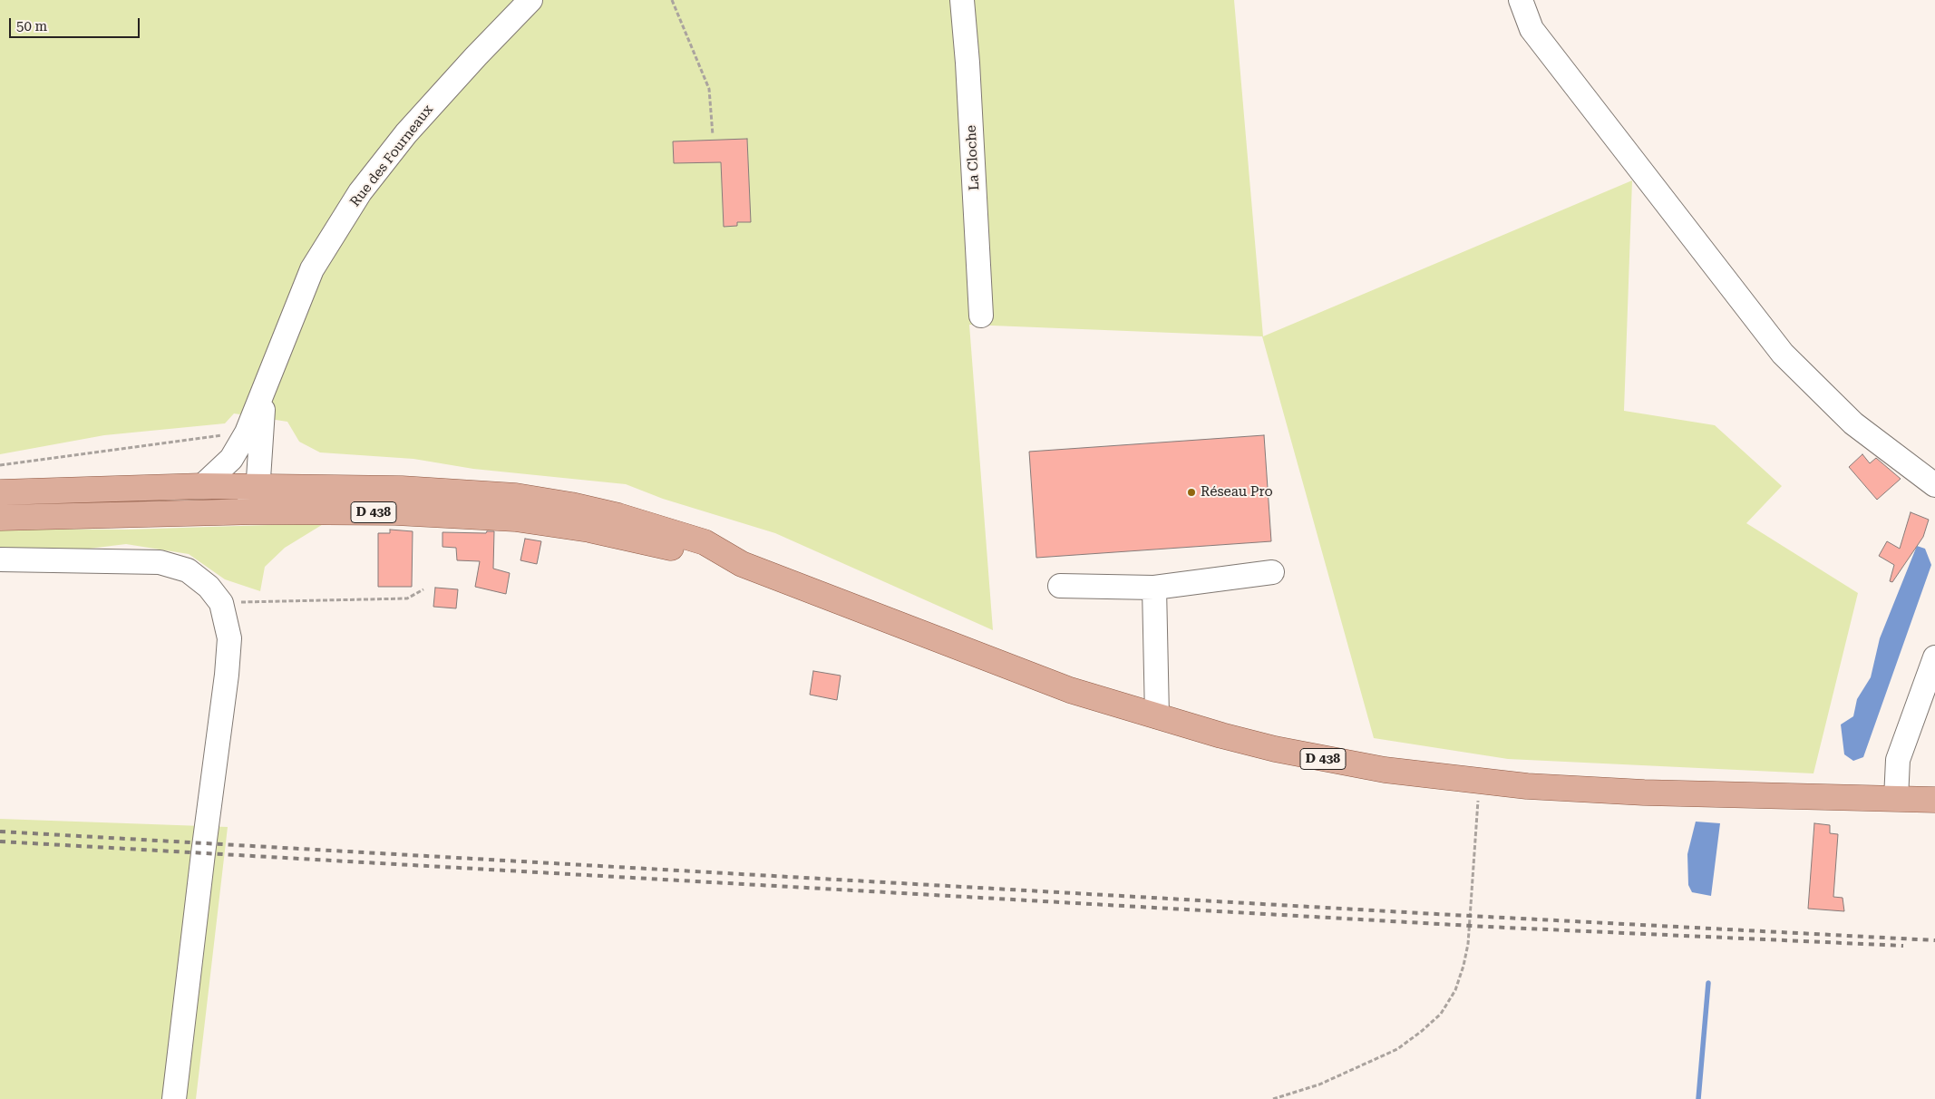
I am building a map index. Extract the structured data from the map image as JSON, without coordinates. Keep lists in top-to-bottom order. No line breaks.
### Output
{"streets":{"main road":["D 438"],"street":["Rue des Fourneaux","La Cloche"]},"crossings":[["Rue des Fourneaux","D 438"]],"places":["Réseau Pro"],"scale_bar":"50 m"}
